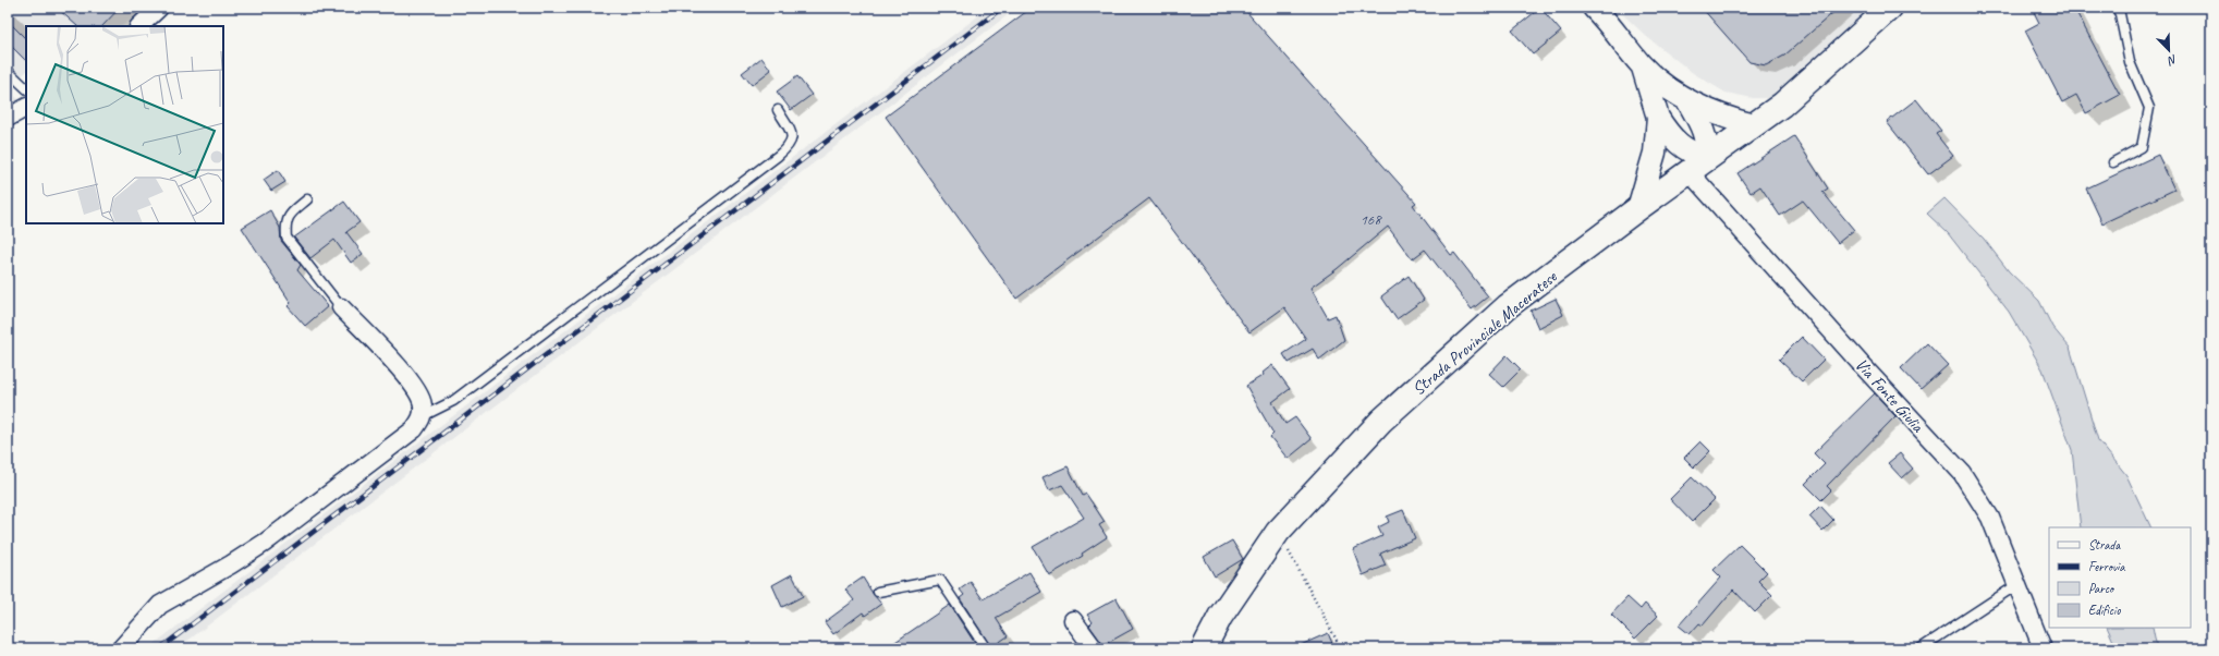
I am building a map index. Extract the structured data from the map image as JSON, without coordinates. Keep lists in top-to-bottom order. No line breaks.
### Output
{"streets":{"main road":["Strada Provinciale Maceratese"],"street":["Via Fonte Giulia"]},"crossings":[["Strada Provinciale Maceratese","Via Fonte Giulia"]],"house_numbers":["168"],"legend":["Strada","Ferrovia","Parco","Edificio"],"north":"bottom right"}
